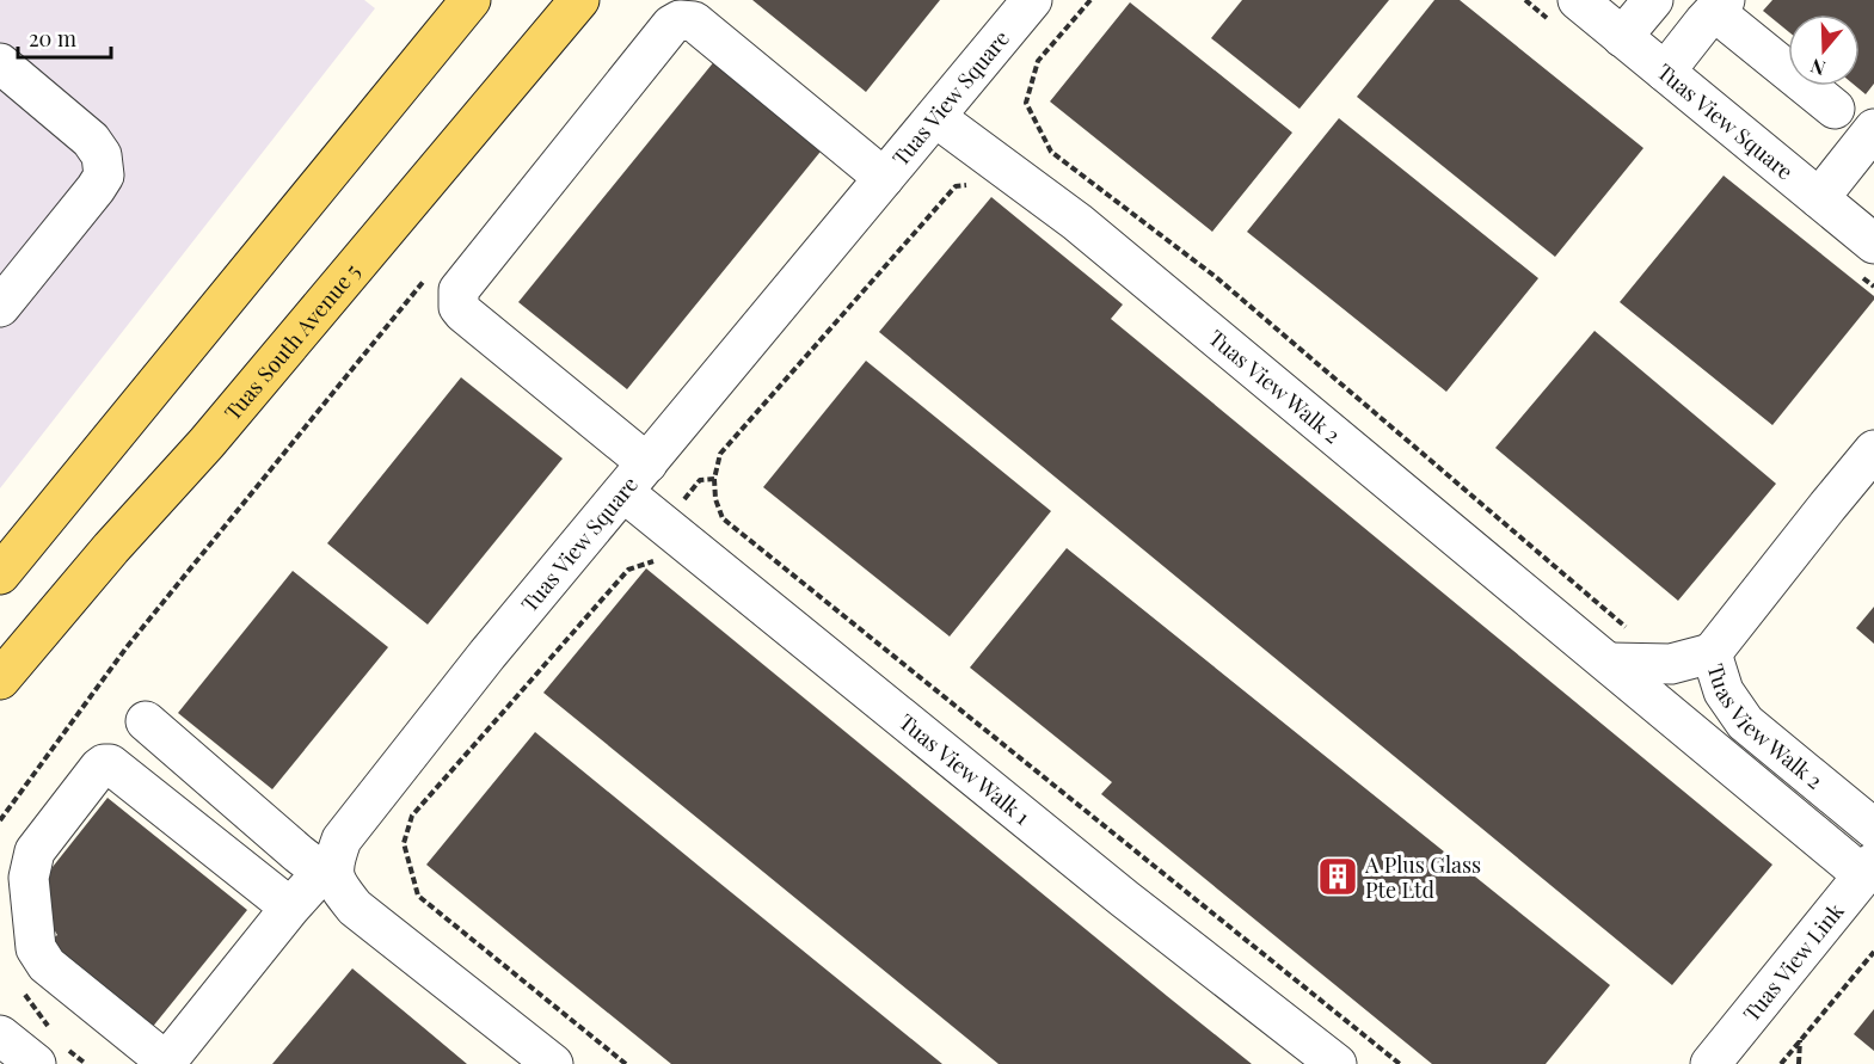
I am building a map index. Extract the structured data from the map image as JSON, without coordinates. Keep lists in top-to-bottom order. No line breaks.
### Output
{"streets":{"main road":["Tuas South Avenue 5"],"street":["Tuas View Square","Tuas View Walk 2","Tuas View Walk 1","Tuas View Link"]},"crossings":[["Tuas View Square","Tuas View Walk 2"],["Tuas View Square","Tuas View Walk 1"],["Tuas View Walk 2","Tuas View Link"]],"places":{"building":["A Plus Glass Pte Ltd"]},"scale_bar":"20 m","north":"bottom"}
